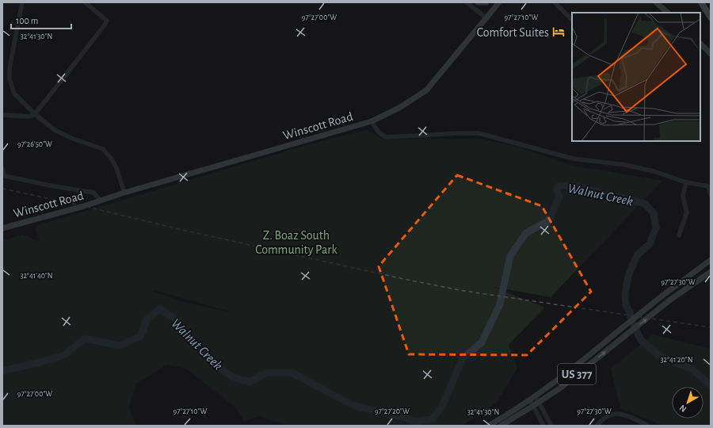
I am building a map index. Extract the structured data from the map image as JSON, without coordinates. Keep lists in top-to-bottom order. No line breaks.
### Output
{"streets":{"main road":["Winscott Road","US 377"]},"water":["Walnut Creek"],"parks":["Z. Boaz South Community Park"],"places":{"hotel":["Comfort Suites"]},"scale_bar":"100 m","north":"bottom left","coordinates":["97°27'00\"W","97°27'10\"W","32°41'30\"N","97°26'50\"W","32°41'40\"N","97°27'30\"W","32°41'20\"N","97°27'20\"W"]}
